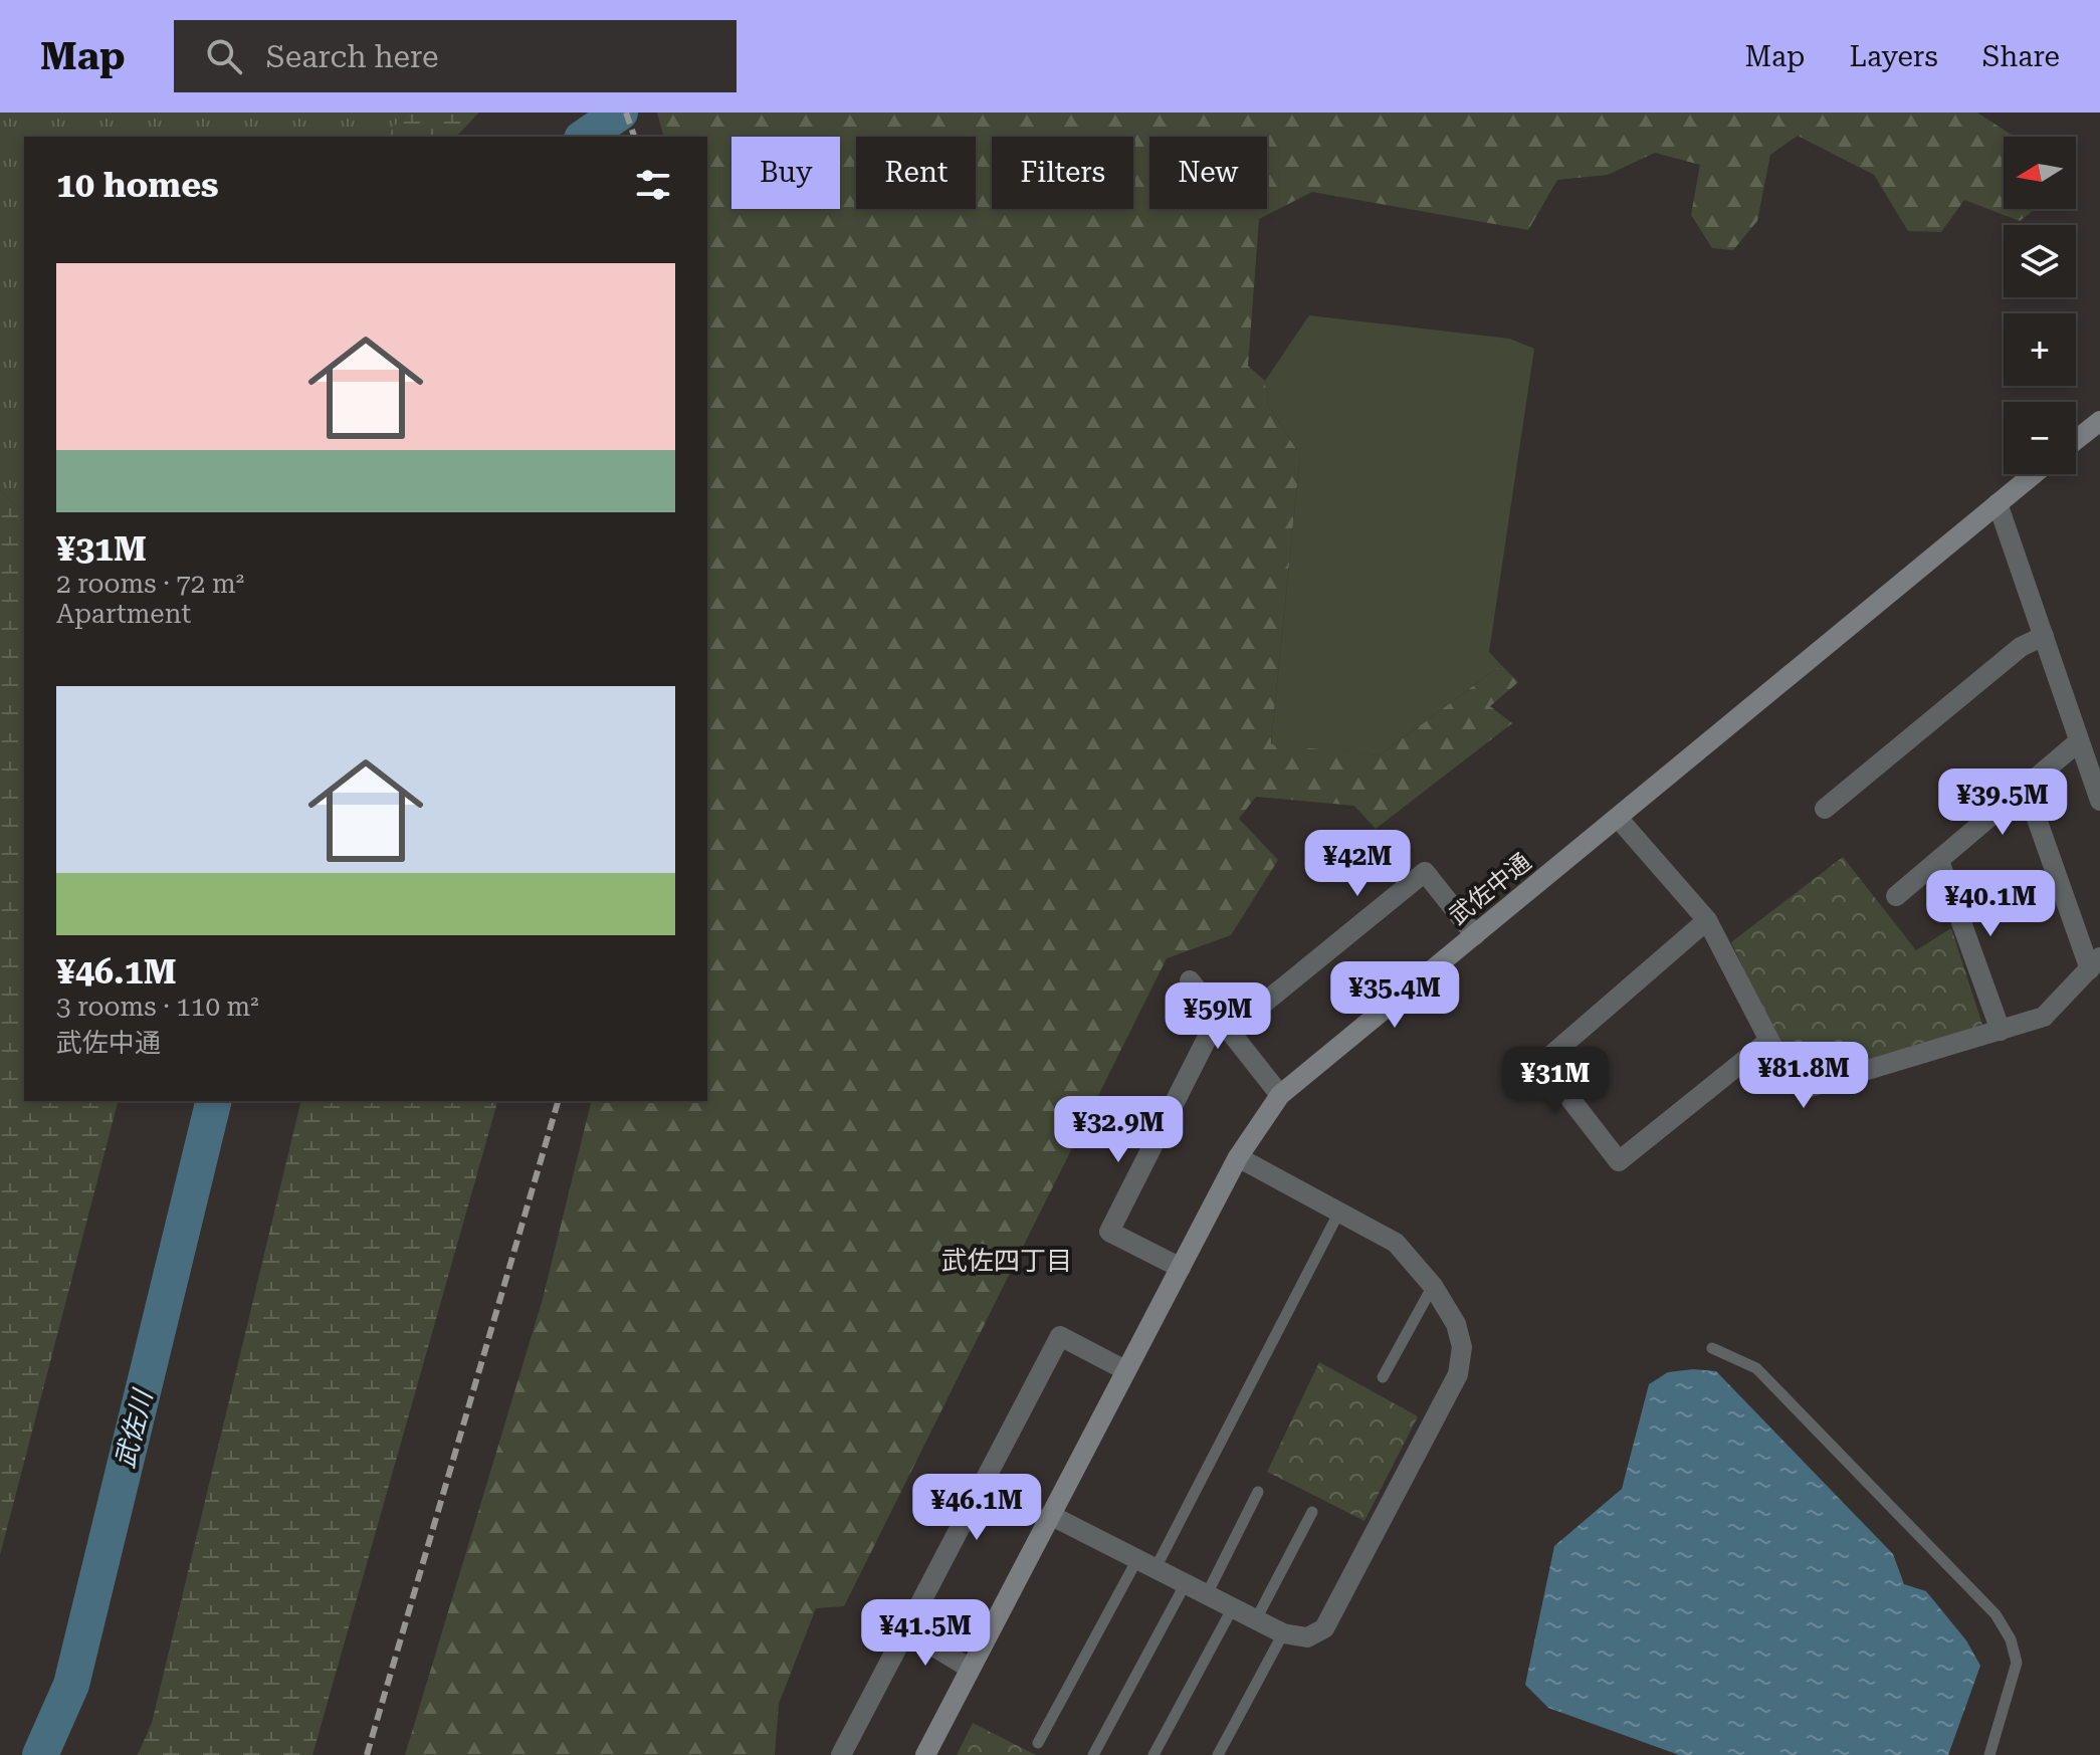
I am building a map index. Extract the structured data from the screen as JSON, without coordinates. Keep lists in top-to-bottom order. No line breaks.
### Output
{"streets":{"street":["武佐中通"]},"districts":["武佐四丁目"],"water":["武佐川"],"north":"left","page":{"header":"Map","search":"Search here","nav":["Map","Layers","Share"],"map_buttons":["+","−"],"chip":["Buy","Rent","Filters","New"],"heading":"10 homes","list":[{"name":"¥31M","note":"2 rooms · 72 m² · Apartment"},{"name":"¥46.1M","note":"3 rooms · 110 m² · 武佐中通"}],"price":["¥39.5M","¥42M","¥40.1M","¥35.4M","¥59M","¥81.8M","¥31M","¥32.9M","¥46.1M","¥41.5M"]}}
